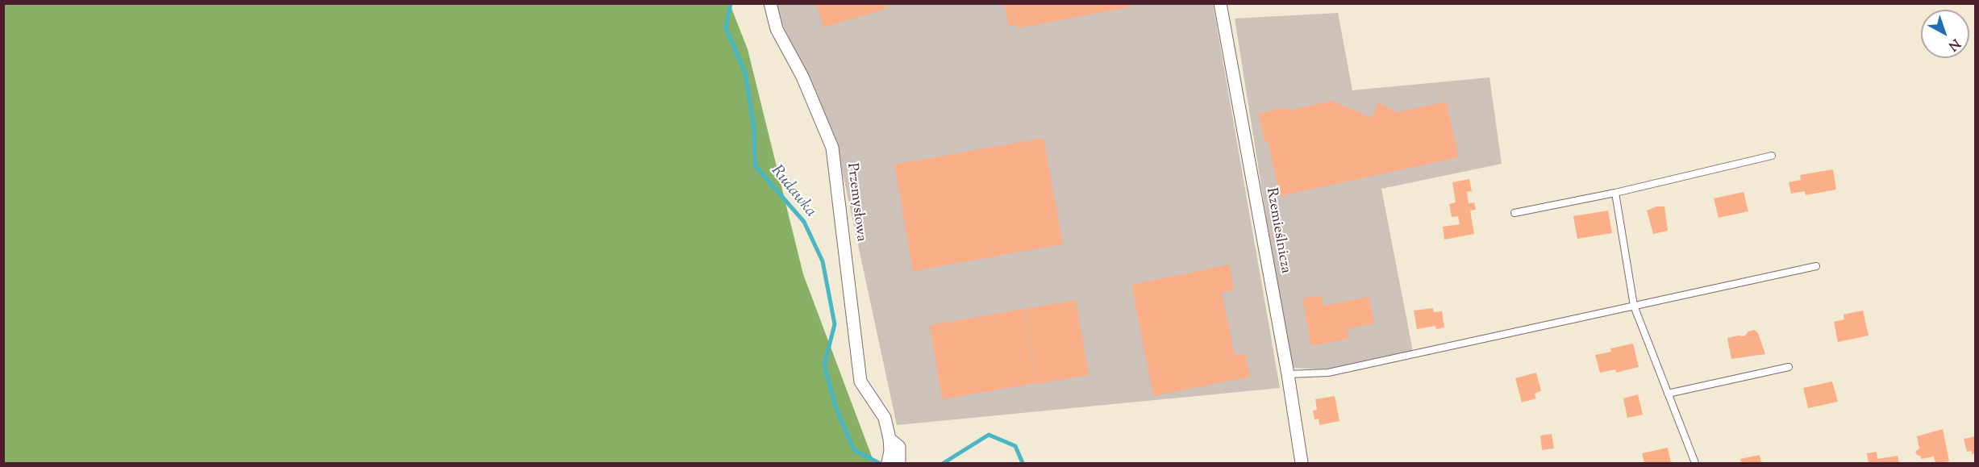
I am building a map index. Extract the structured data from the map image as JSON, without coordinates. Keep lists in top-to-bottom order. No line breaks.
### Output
{"streets":{"street":["Przemysłowa","Rzemieślnicza"]},"water":["Rudawka"],"north":"bottom right"}
